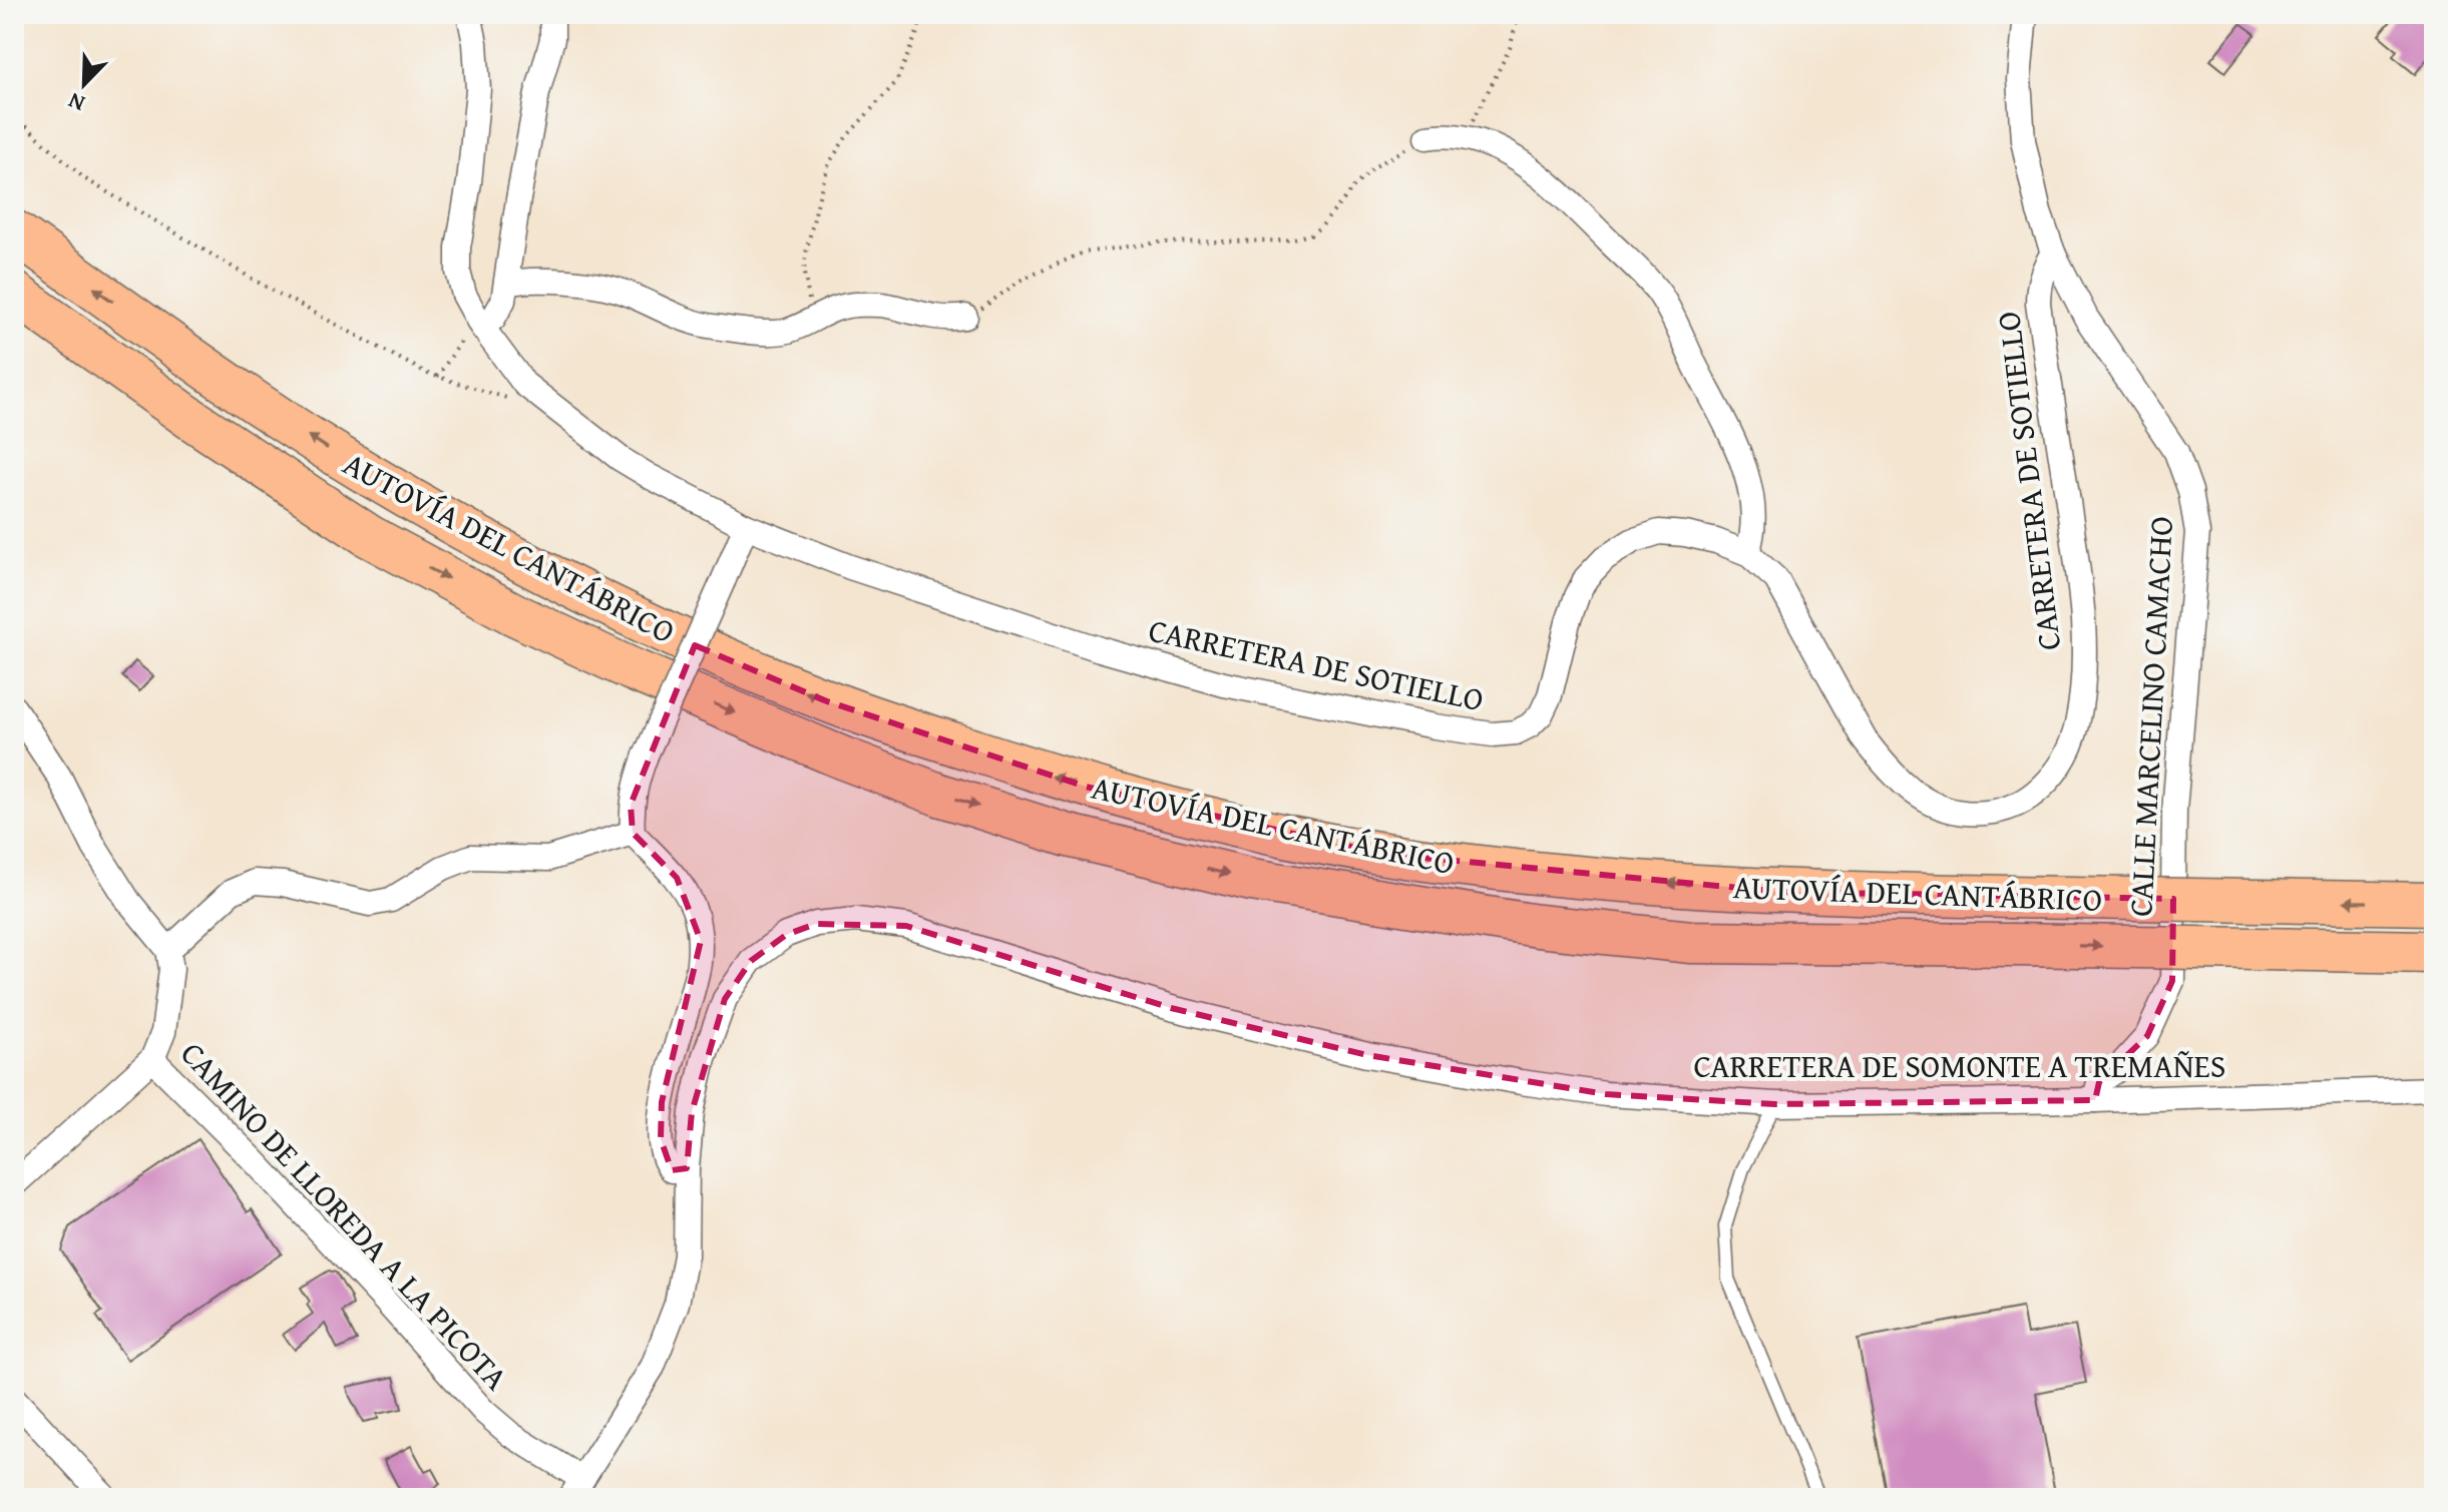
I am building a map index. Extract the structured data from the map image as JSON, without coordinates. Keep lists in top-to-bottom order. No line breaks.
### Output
{"streets":{"highway":["AUTOVÍA DEL CANTÁBRICO"],"street":["CARRETERA DE SOTIELLO","CALLE MARCELINO CAMACHO","CARRETERA DE SOMONTE A TREMAÑES","CAMINO DE LLOREDA A LA PICOTA"]},"crossings":[["CARRETERA DE SOTIELLO","CALLE MARCELINO CAMACHO"],["CALLE MARCELINO CAMACHO","CARRETERA DE SOMONTE A TREMAÑES"],["CARRETERA DE SOMONTE A TREMAÑES","CAMINO DE LLOREDA A LA PICOTA"]],"north":"bottom left"}
